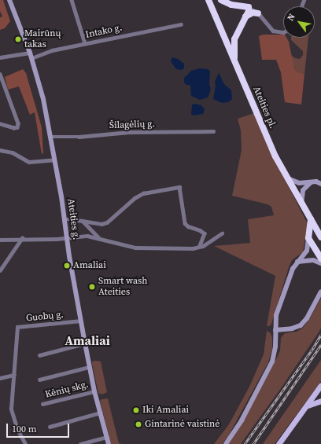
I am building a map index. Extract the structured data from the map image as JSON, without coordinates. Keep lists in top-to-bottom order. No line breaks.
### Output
{"streets":{"highway":["Ateities pl."],"street":["Intako g.","Šilagėlių g.","Ateities g.","Guobų g.","Kėnių skg."]},"crossings":[["Intako g.","Ateities g."],["Šilagėlių g.","Ateities g."],["Ateities g.","Guobų g."],["Ateities g.","Kėnių skg."]],"districts":["Amaliai"],"places":["Mairūnų takas","Amaliai","Smart wash Ateities","Iki Amaliai","Gintarinė vaistinė"],"scale_bar":"100 m","north":"top left"}
